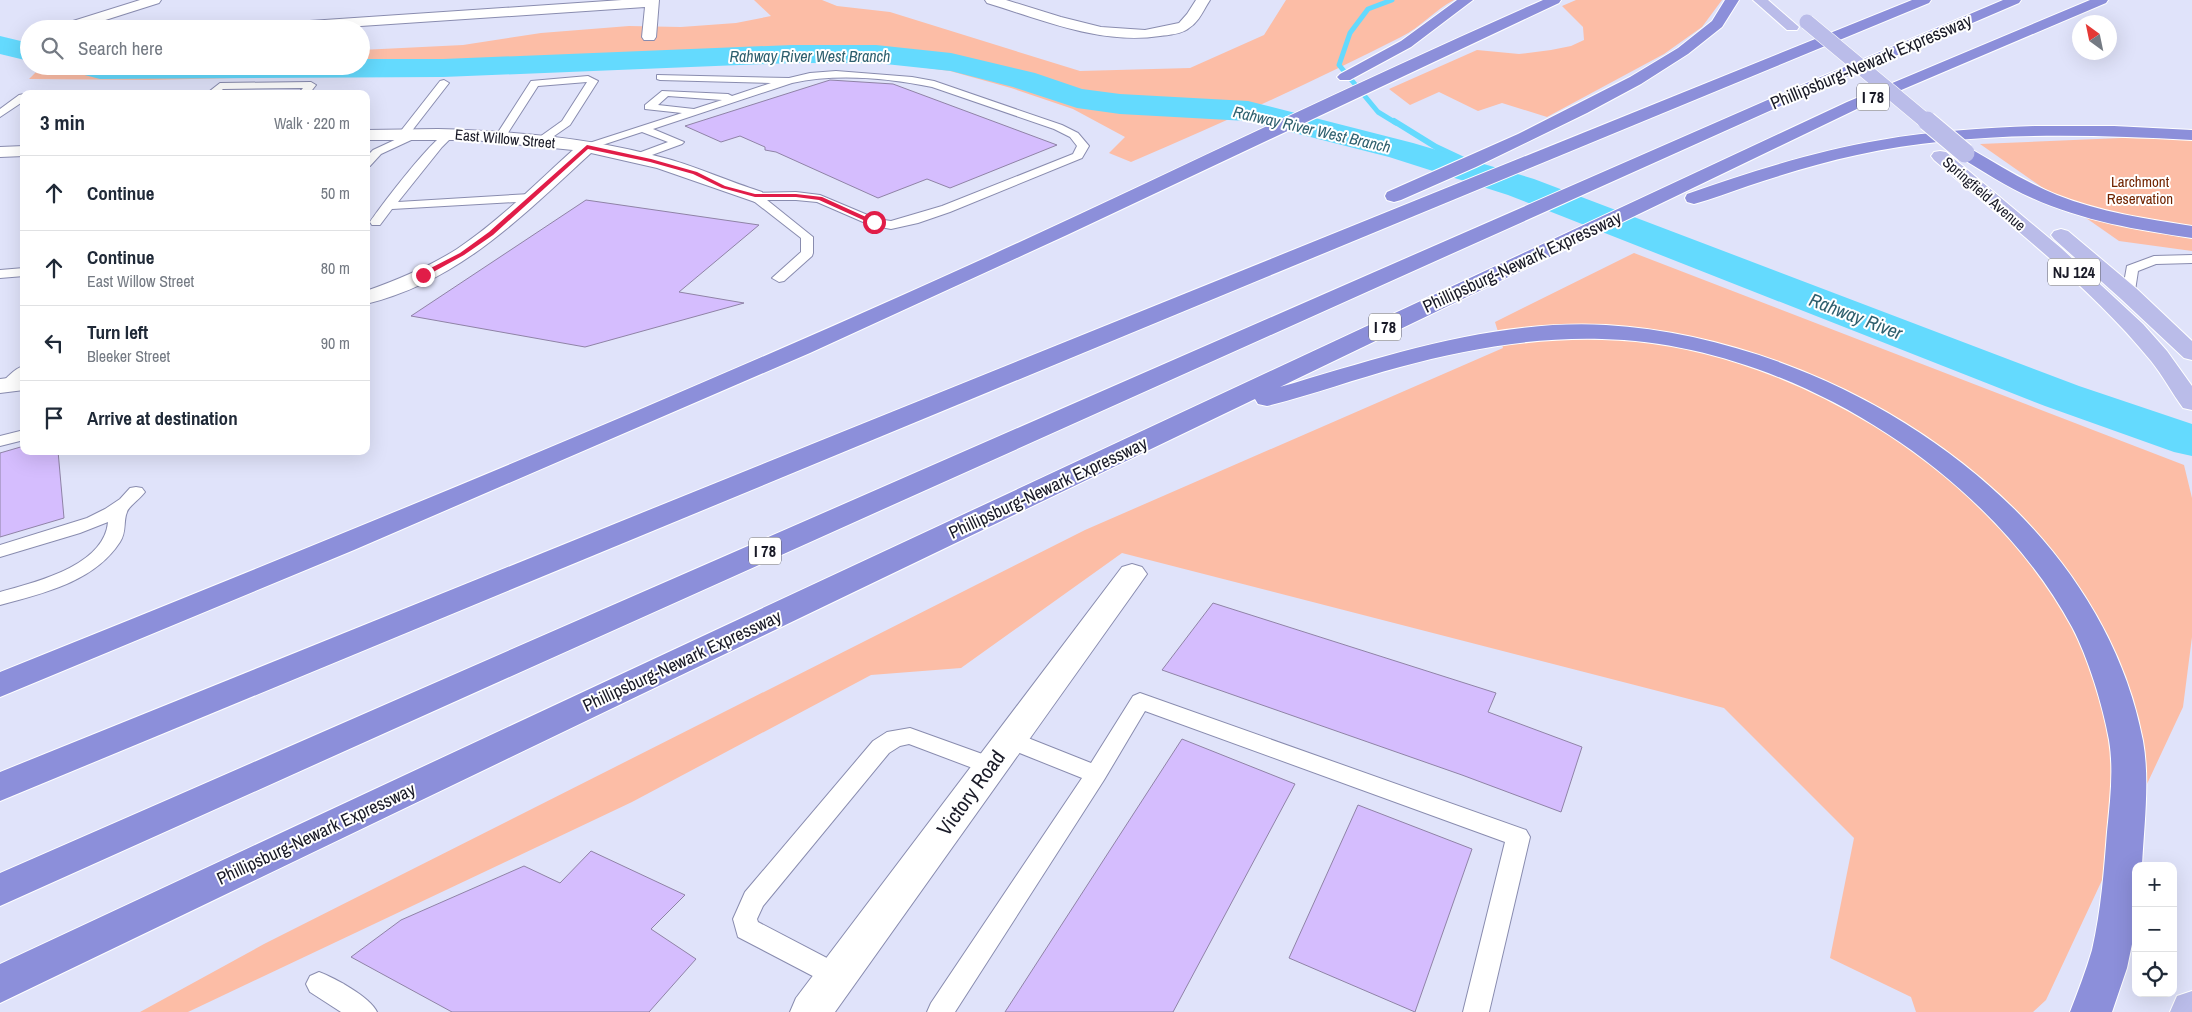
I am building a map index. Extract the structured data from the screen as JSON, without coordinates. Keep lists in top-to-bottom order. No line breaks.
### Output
{"streets":{"highway":["Phillipsburg-Newark Expressway","I 78"],"main road":["Springfield Avenue","NJ 124"],"street":["East Willow Street","Victory Road"]},"water":["Rahway River West Branch","Rahway River"],"parks":["Larchmont Reservation"],"north":"top left","page":{"search":"Search here","heading":["3 min","Walk · 220 m"],"list":[["Continue","50 m"],["Continue","East Willow Street","80 m"],["Turn left","Bleeker Street","90 m"],"Arrive at destination"],"map_buttons":["+","−"]}}
